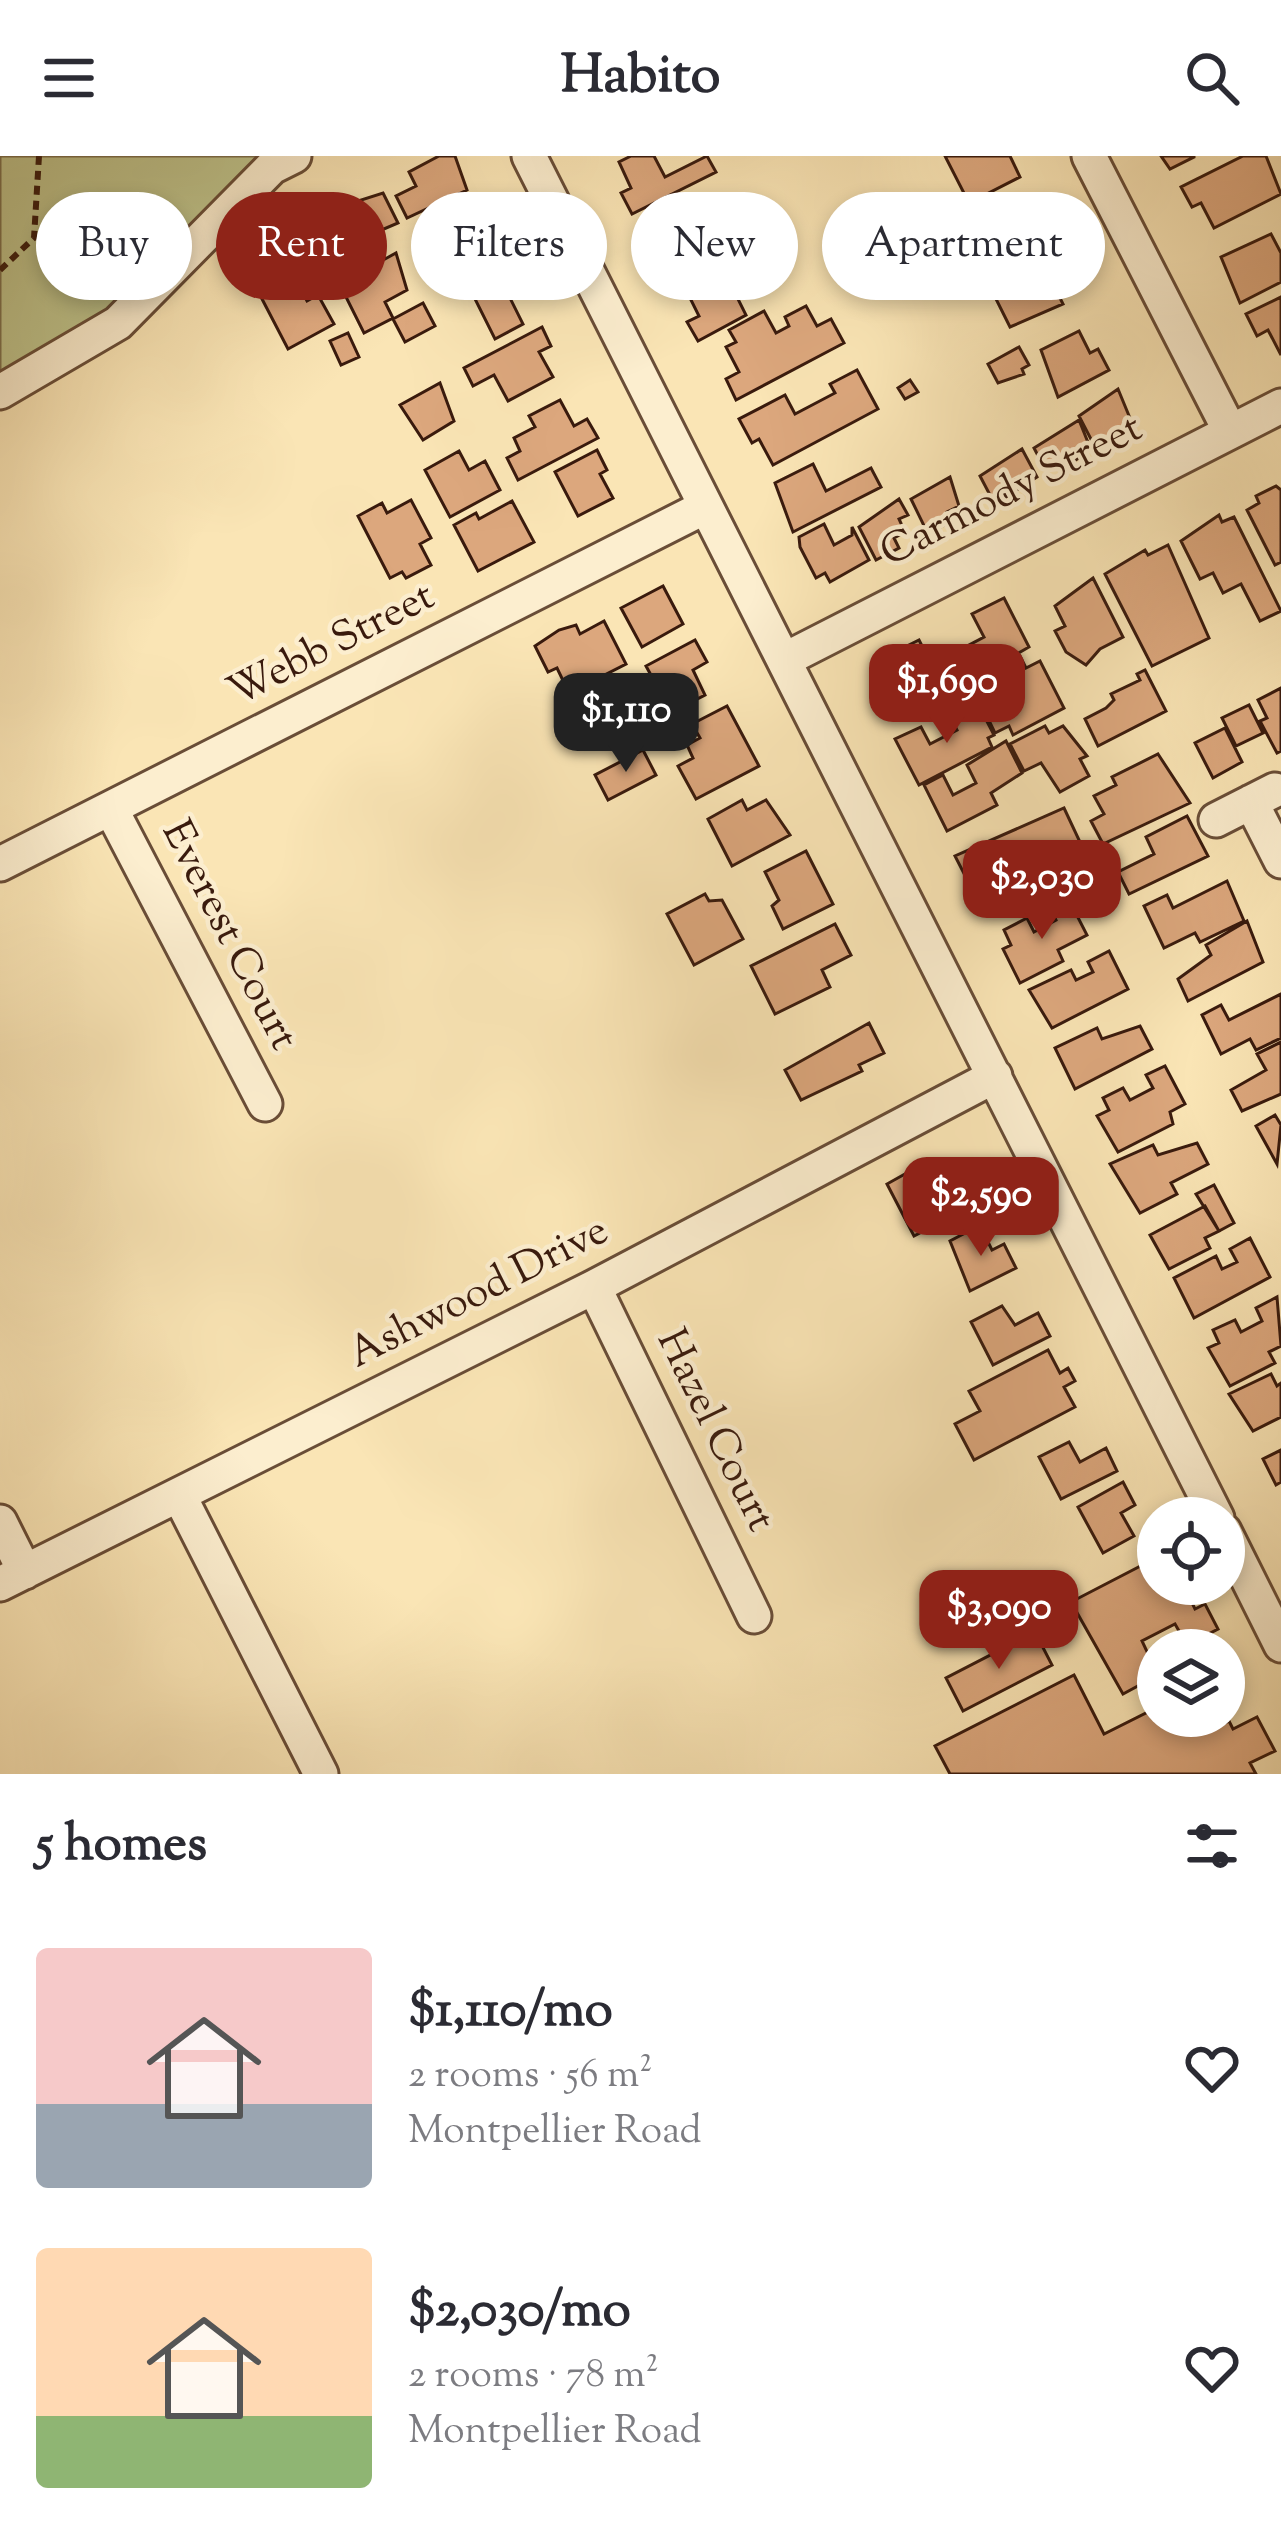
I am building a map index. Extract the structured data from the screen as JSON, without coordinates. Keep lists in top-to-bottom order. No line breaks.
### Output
{"streets":{"street":["Carmody Street","Webb Street","Everest Court","Ashwood Drive","Hazel Court"]},"crossings":[["Webb Street","Everest Court"],["Ashwood Drive","Hazel Court"]],"page":{"header":"Habito","chip":["Buy","Rent","Filters","New","Apartment"],"price":["$1,690","$1,110","$2,030","$2,590","$3,090"],"heading":"5 homes","list":[{"name":"$1,110/mo","note":"2 rooms · 56 m² · Montpellier Road"},{"name":"$2,030/mo","note":"2 rooms · 78 m² · Montpellier Road"}]}}
